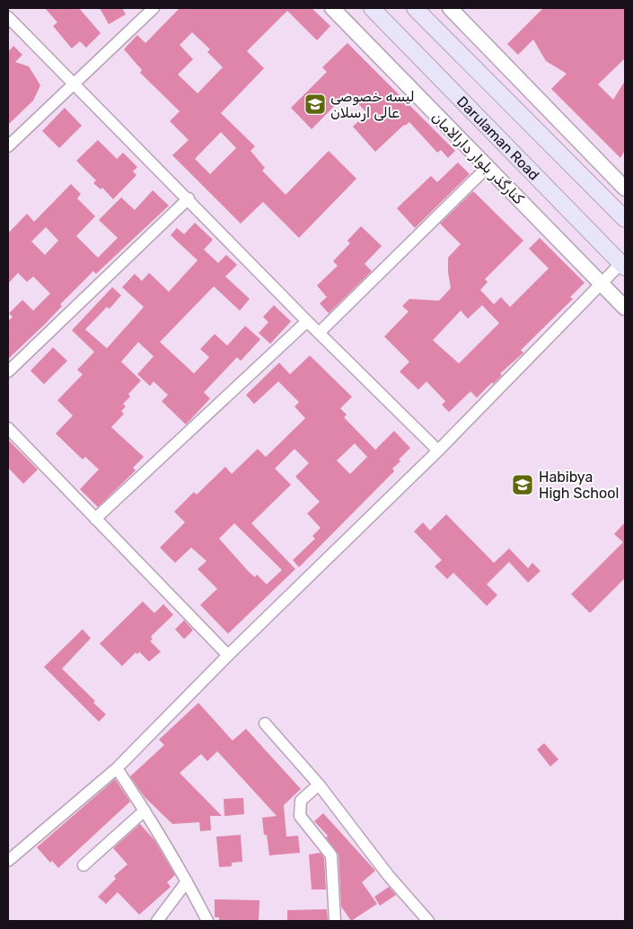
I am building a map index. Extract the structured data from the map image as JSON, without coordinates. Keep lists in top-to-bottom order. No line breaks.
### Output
{"streets":{"main road":["Darulaman Road"],"street":["کنارگذر بلوار دارالامان"]},"places":{"school or university":["لیسه خصوصی عالی ارسلان","Habibya High School"]}}
